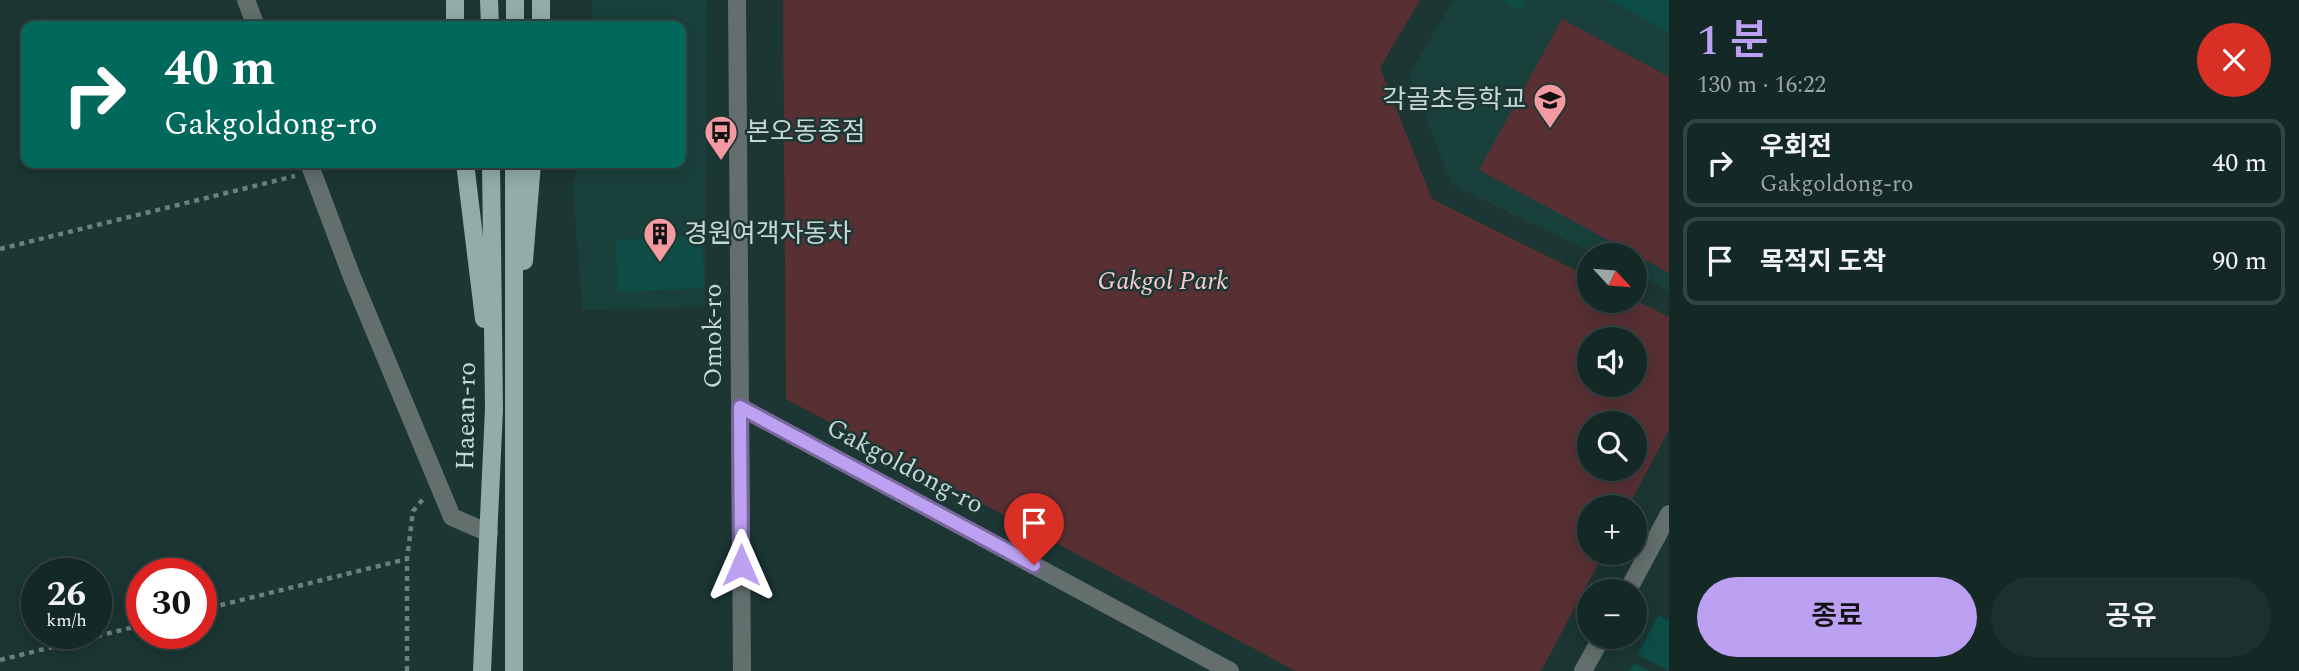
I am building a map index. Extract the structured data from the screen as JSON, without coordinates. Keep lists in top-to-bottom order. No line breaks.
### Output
{"streets":{"main road":["Haean-ro"],"street":["Omok-ro","Gakgoldong-ro"]},"crossings":[["Omok-ro","Gakgoldong-ro"]],"parks":["Gakgol Park"],"places":{"school or university":["각골초등학교"],"bus stop":["본오동종점"],"building":["경원여객자동차"]},"north":"bottom right","page":{"heading":["1 분","130 m · 16:22"],"turn":["40 m","Gakgoldong-ro"],"list":[{"name":"우회전","note":"Gakgoldong-ro","value":"40 m"},{"name":"목적지 도착","value":"90 m"}],"map_buttons":["+","−"],"speed":"26 km/h","limit":"30","buttons":["종료","공유"]}}
